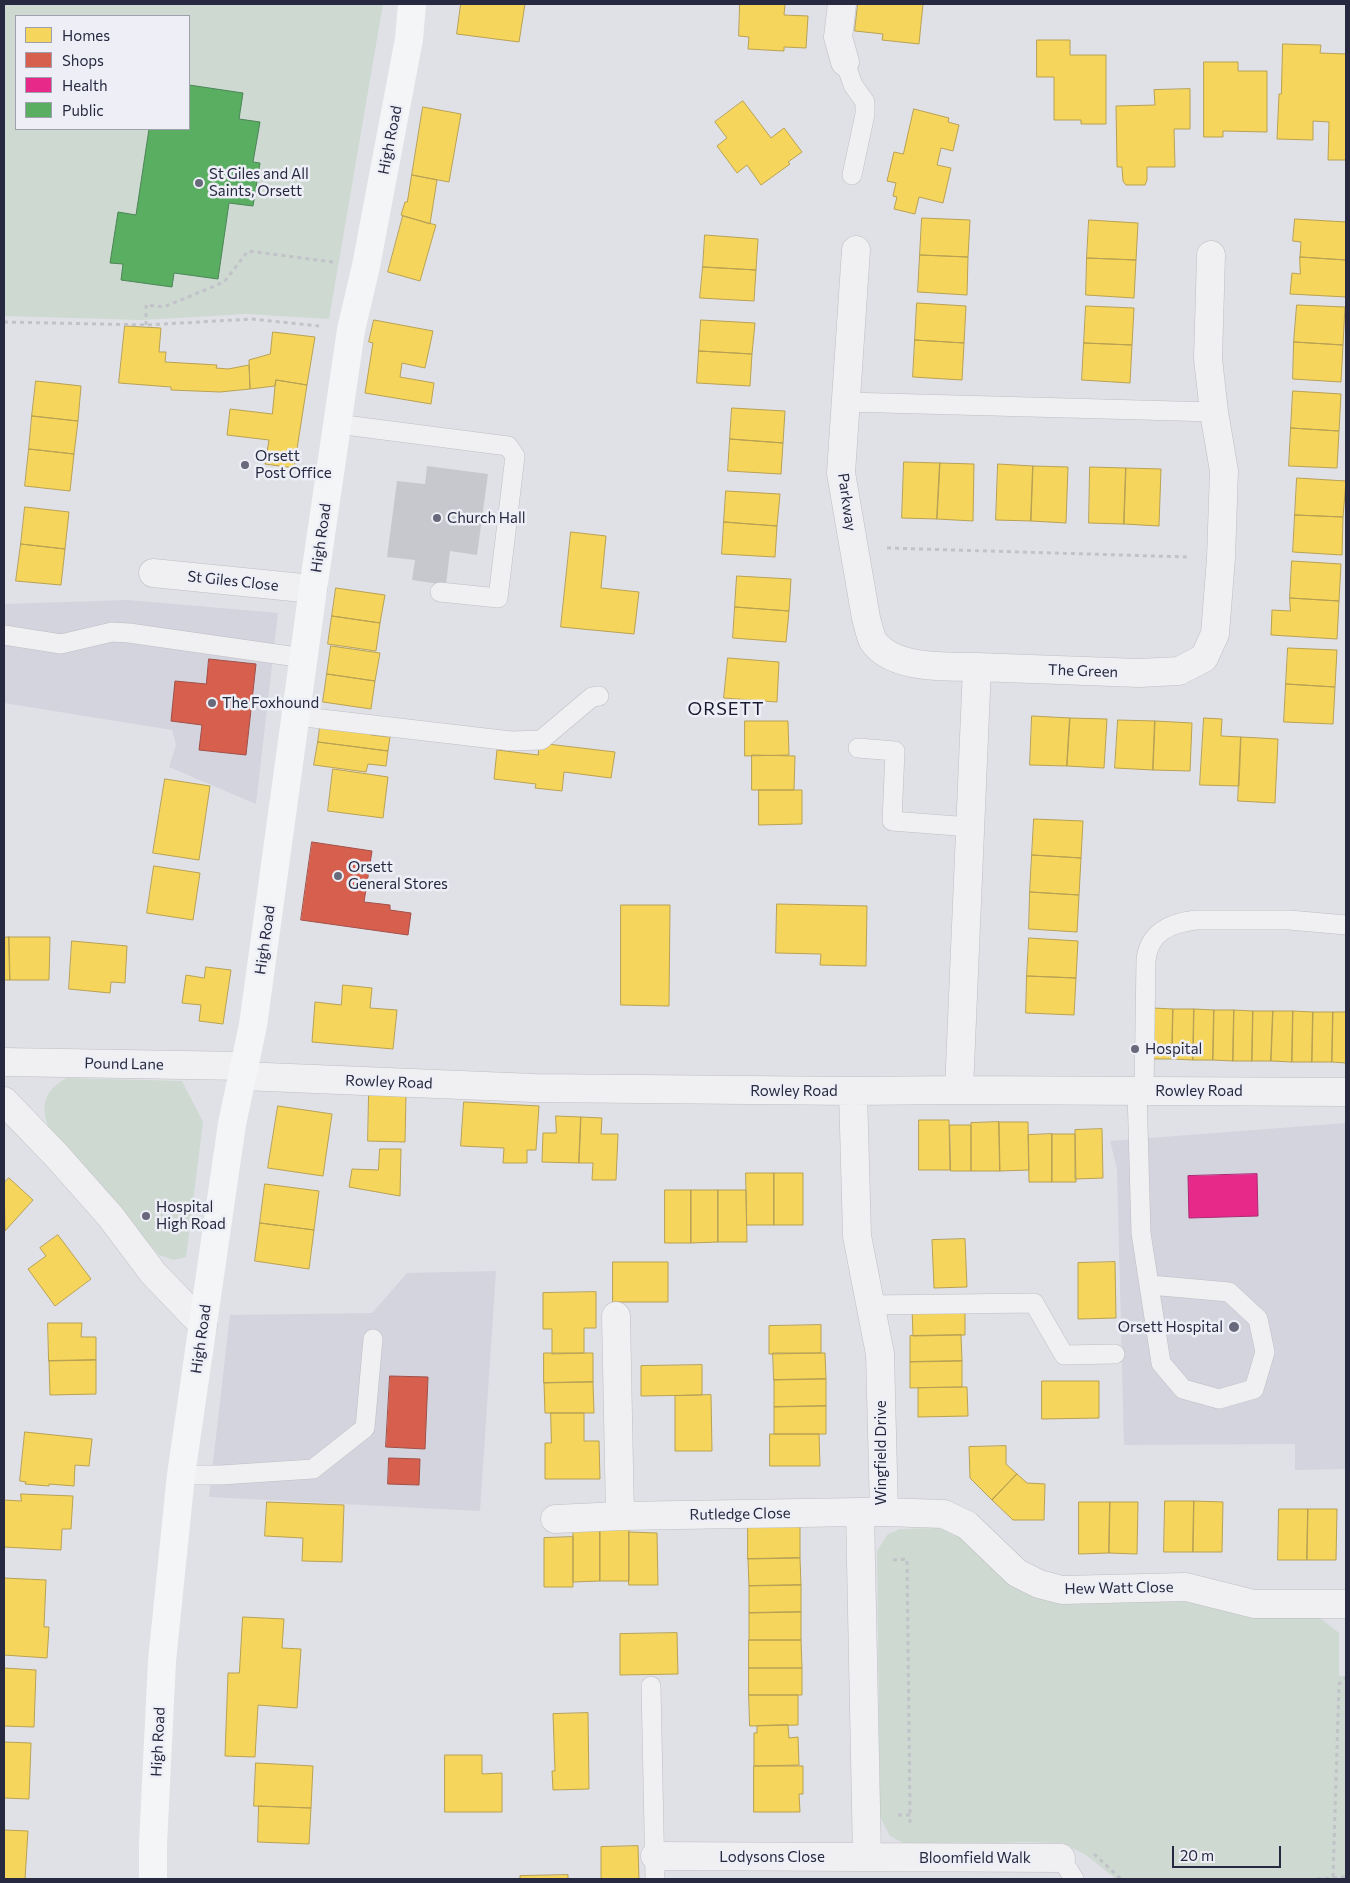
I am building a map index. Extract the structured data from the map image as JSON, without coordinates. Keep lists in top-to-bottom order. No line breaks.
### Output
{"streets":{"main road":["High Road"],"street":["Parkway","St Giles Close","The Green","Pound Lane","Rowley Road","Wingfield Drive","Rutledge Close","Hew Watt Close","Lodysons Close","Bloomfield Walk"]},"crossings":[["High Road","St Giles Close"],["High Road","Pound Lane"],["High Road","Rowley Road"],["Parkway","The Green"],["Pound Lane","Rowley Road"],["Rowley Road","Wingfield Drive"],["Wingfield Drive","Rutledge Close"],["Wingfield Drive","Hew Watt Close"],["Wingfield Drive","Lodysons Close"],["Wingfield Drive","Bloomfield Walk"],["Rutledge Close","Hew Watt Close"],["Lodysons Close","Bloomfield Walk"]],"districts":["ORSETT"],"places":["St Giles and All Saints, Orsett","Orsett Post Office","Church Hall","The Foxhound","Orsett General Stores","Hospital","Hospital High Road","Orsett Hospital"],"legend":["Homes","Shops","Health","Public"],"scale_bar":"20 m"}
